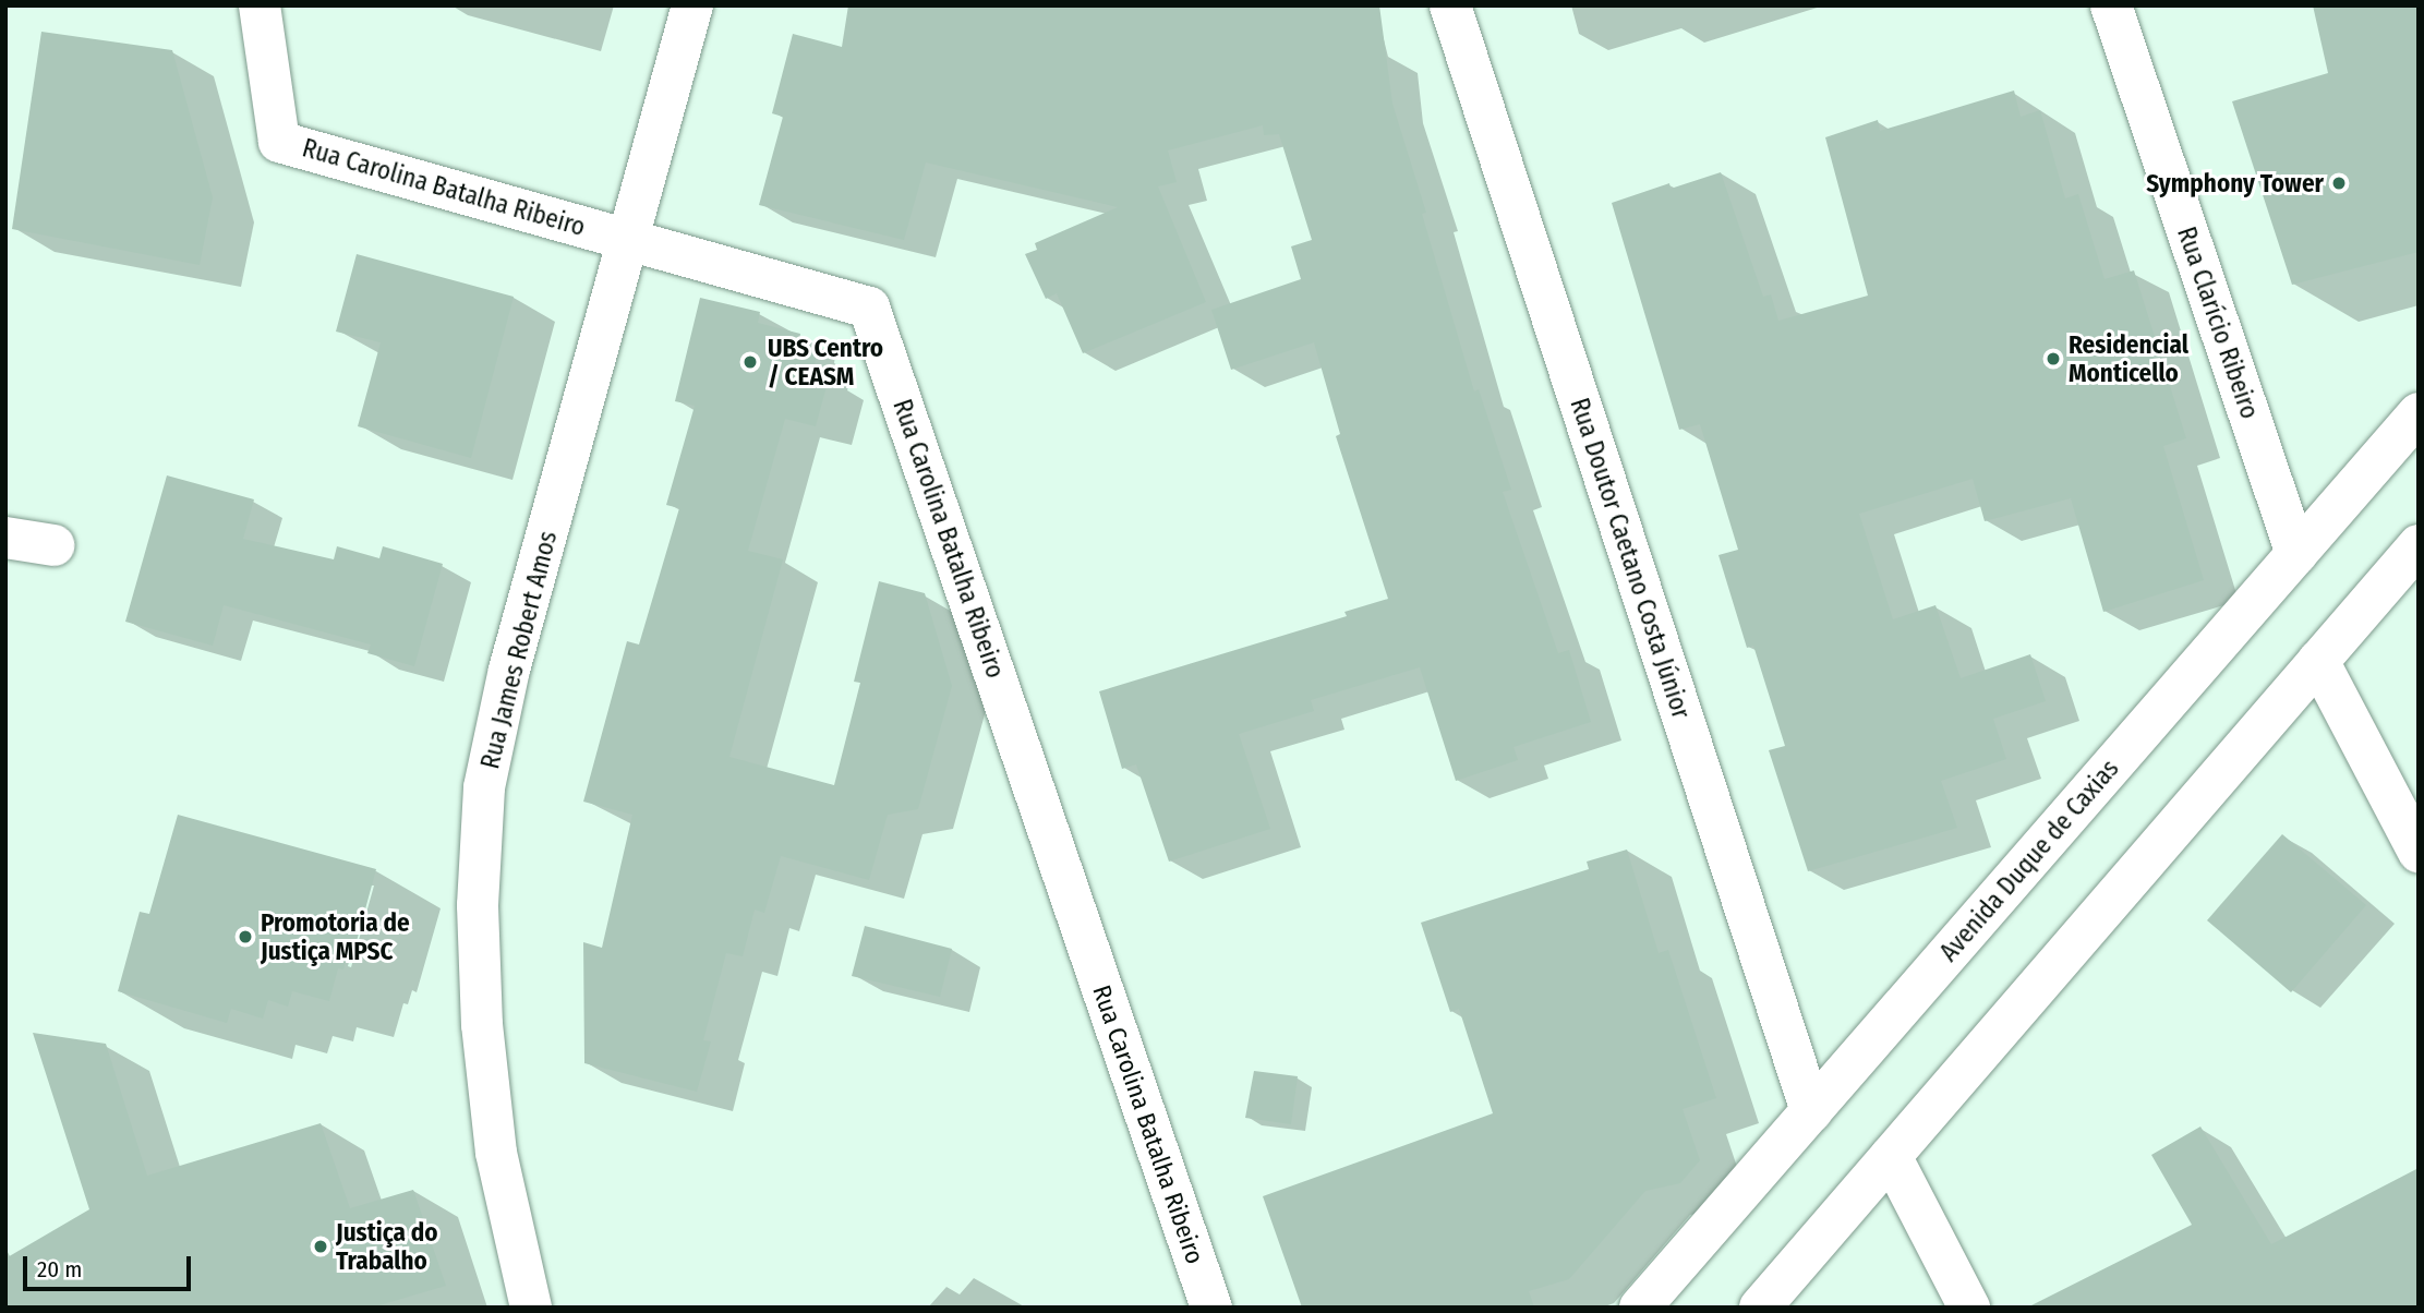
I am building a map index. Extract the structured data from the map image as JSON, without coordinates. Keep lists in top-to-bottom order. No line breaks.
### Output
{"streets":{"street":["Rua Carolina Batalha Ribeiro","Rua Clarício Ribeiro","Rua Doutor Caetano Costa Júnior","Rua James Robert Amos","Avenida Duque de Caxias"]},"crossings":[["Rua Carolina Batalha Ribeiro","Rua James Robert Amos"],["Rua Clarício Ribeiro","Avenida Duque de Caxias"],["Rua Doutor Caetano Costa Júnior","Avenida Duque de Caxias"]],"places":["Symphony Tower","Residencial Monticello","UBS Centro / CEASM","Promotoria de Justiça MPSC","Justiça do Trabalho"],"scale_bar":"20 m"}
